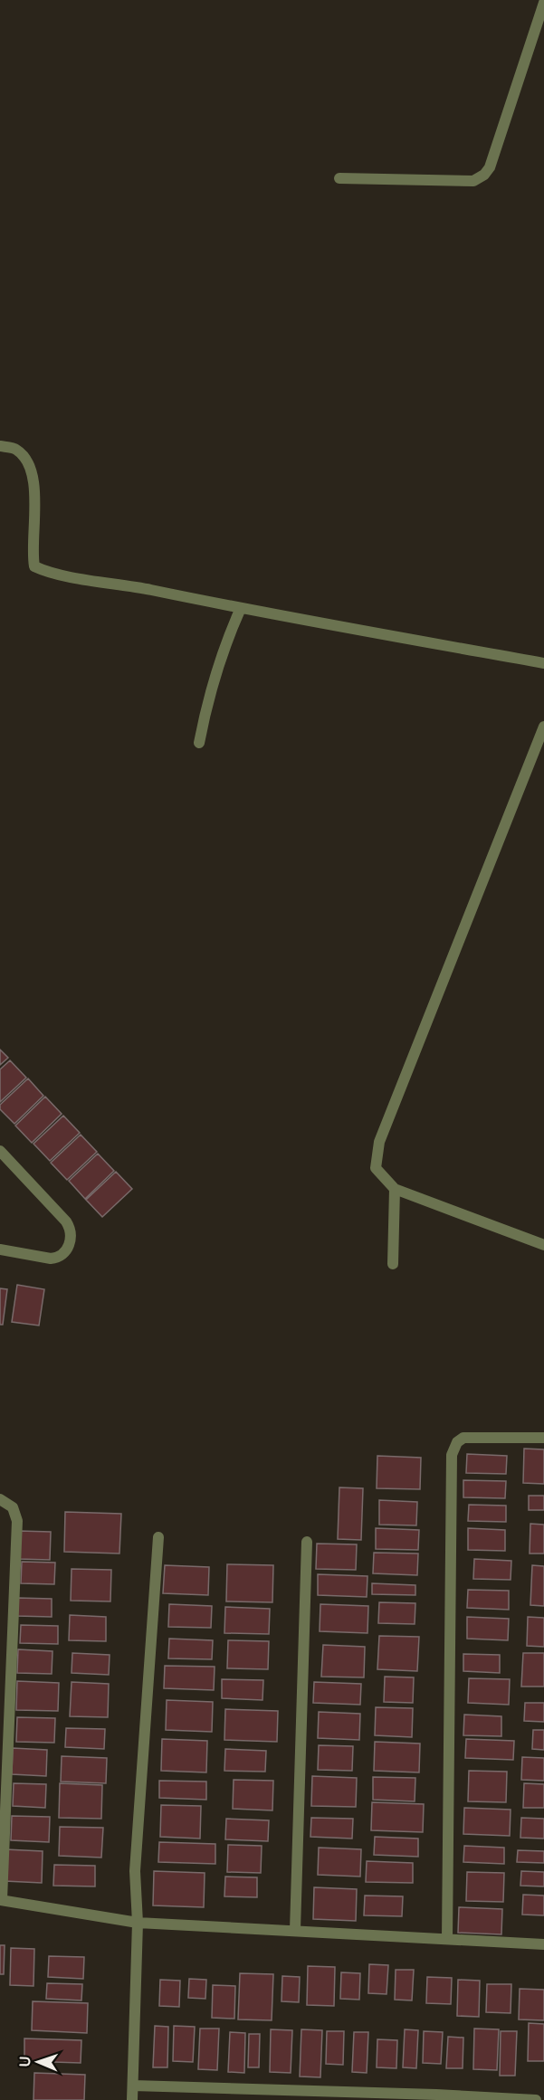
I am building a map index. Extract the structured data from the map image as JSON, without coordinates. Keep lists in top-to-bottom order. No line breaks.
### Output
{"north":"left"}
